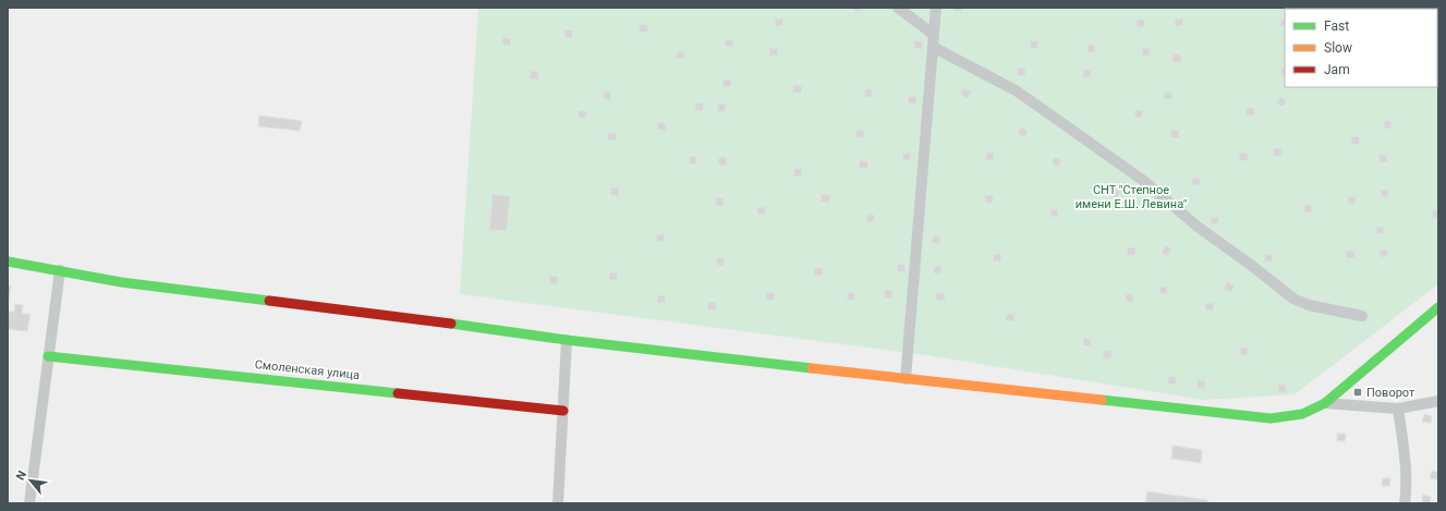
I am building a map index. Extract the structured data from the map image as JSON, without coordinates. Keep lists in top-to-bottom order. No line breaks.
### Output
{"streets":{"street":["Смоленская улица"]},"parks":["СНТ \"Степное имени Е.Ш. Левина\""],"places":{"transit":["Поворот"]},"legend":["Fast","Slow","Jam"],"north":"top left"}
